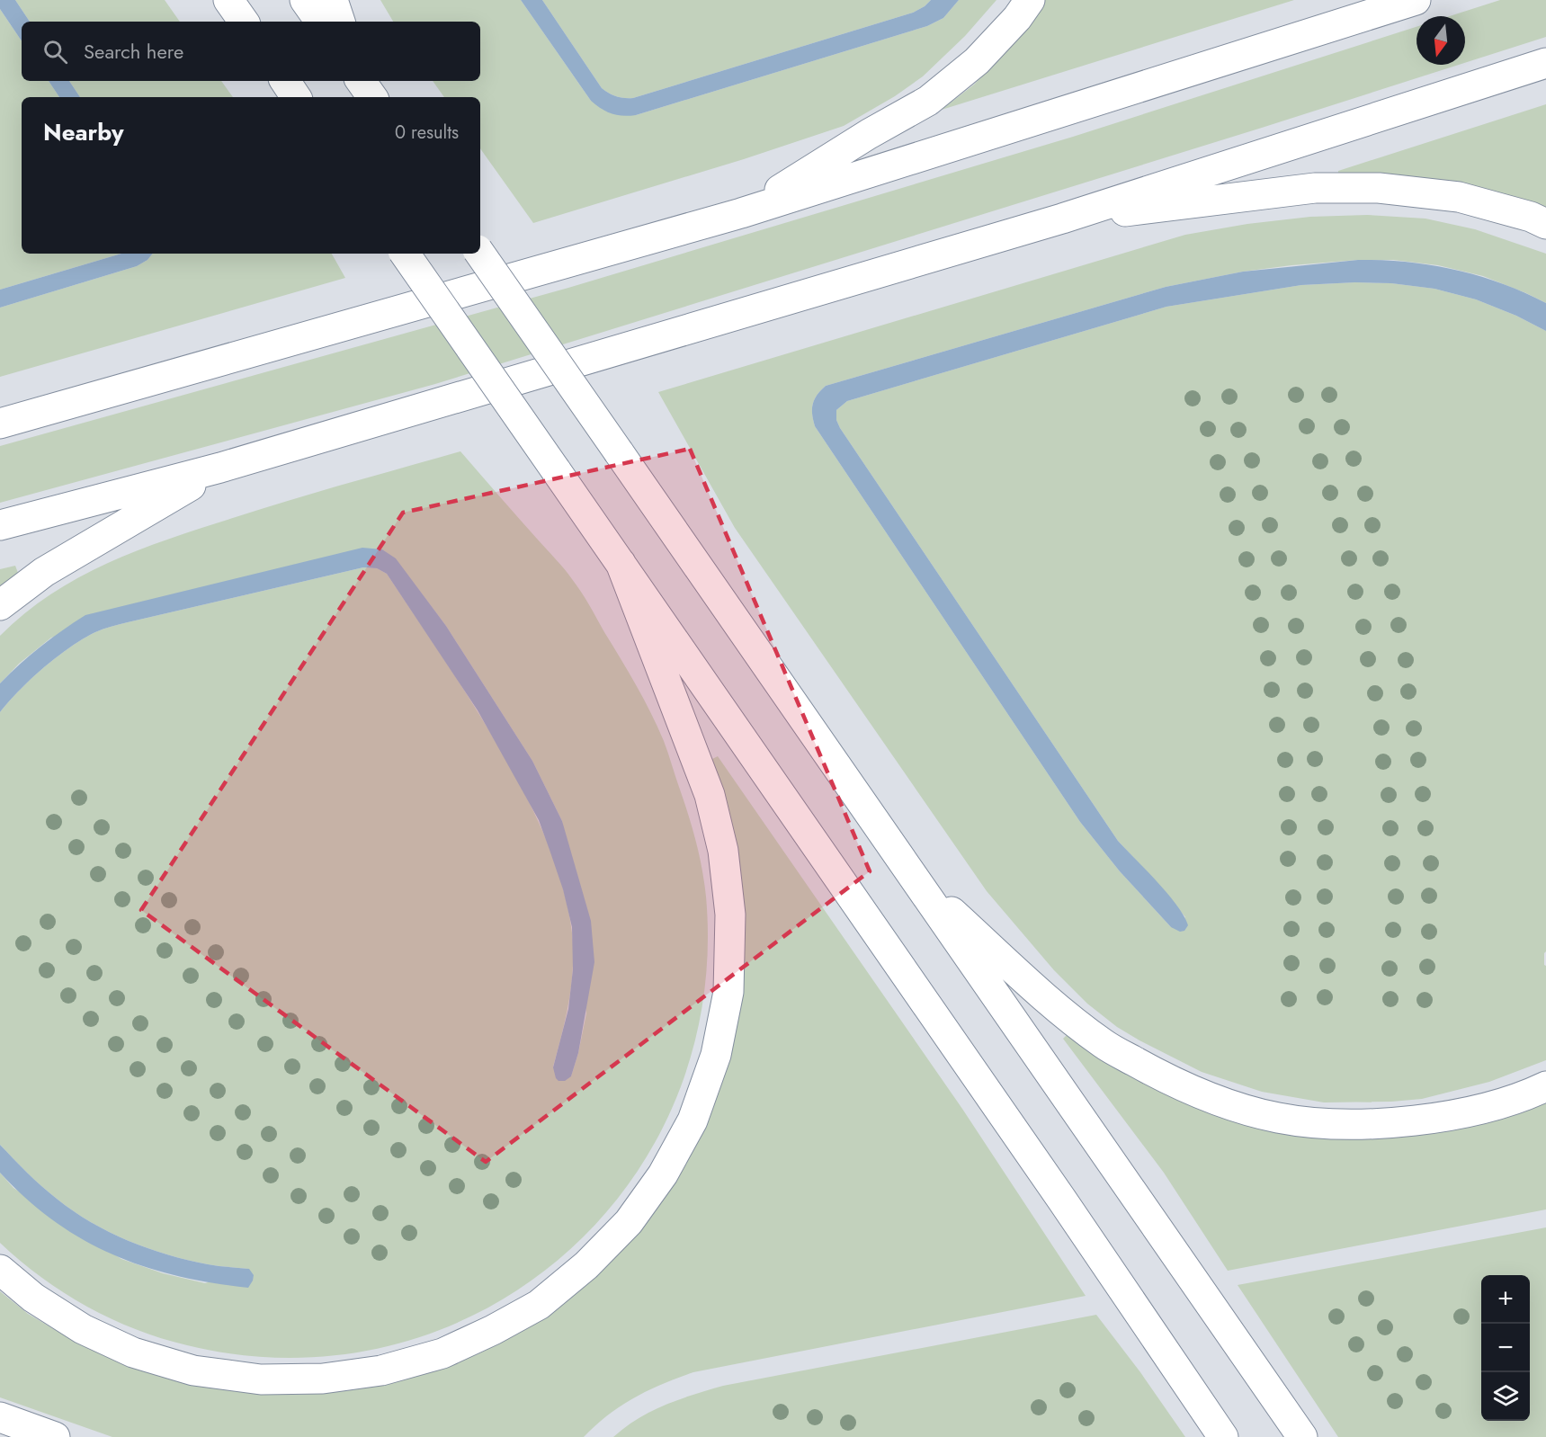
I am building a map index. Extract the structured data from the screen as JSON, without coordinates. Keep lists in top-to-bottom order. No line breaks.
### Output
{"north":"bottom","page":{"search":"Search here","heading":["Nearby","0 results"],"map_buttons":["+","−"]}}
